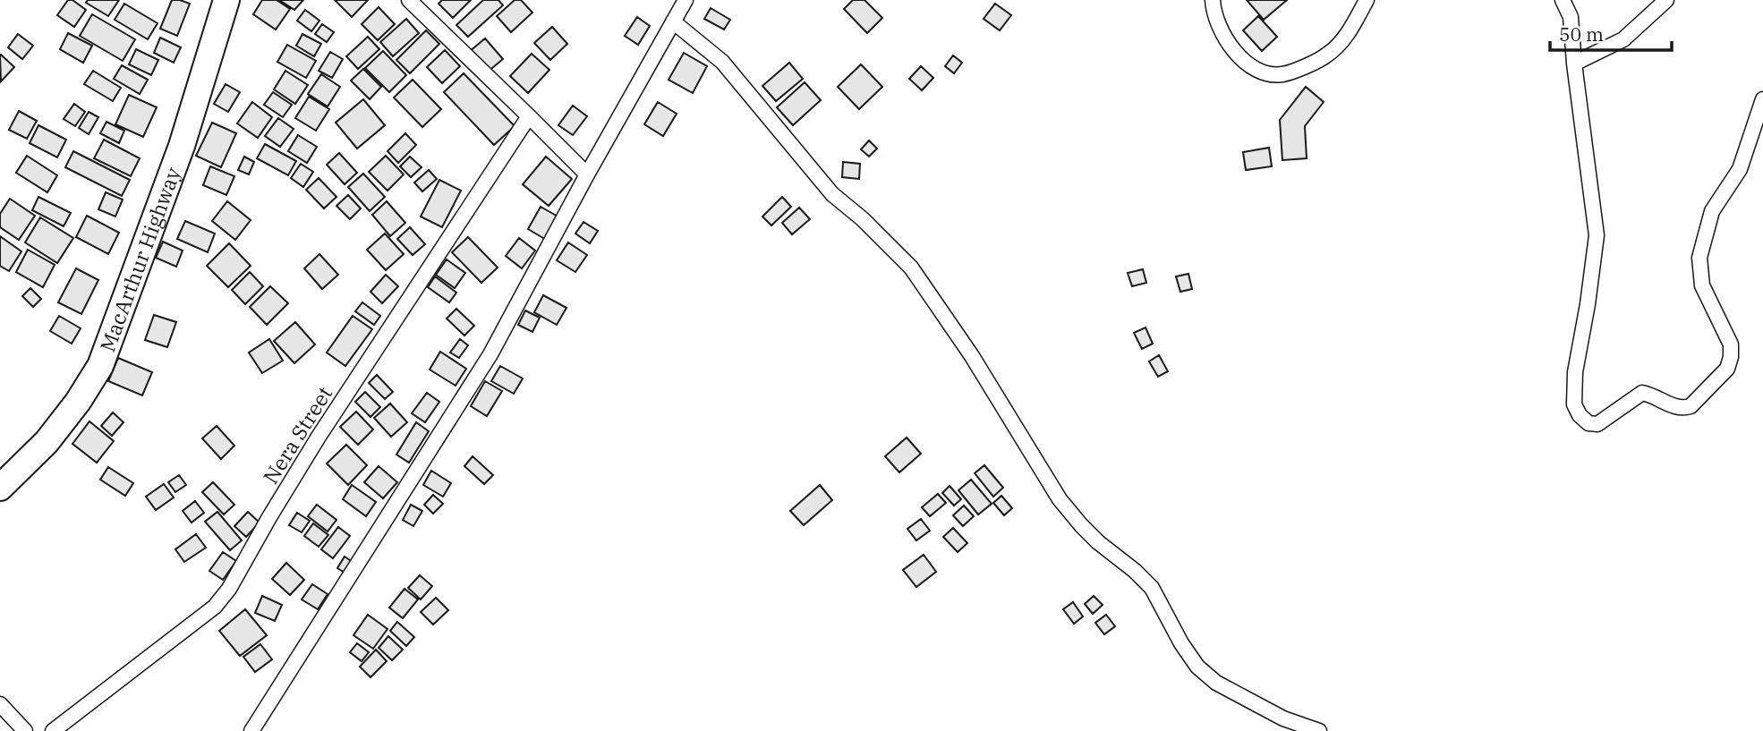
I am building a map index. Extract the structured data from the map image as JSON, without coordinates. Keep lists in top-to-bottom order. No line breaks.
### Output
{"streets":{"highway":["MacArthur Highway"],"street":["Nera Street"]},"scale_bar":"50 m"}
